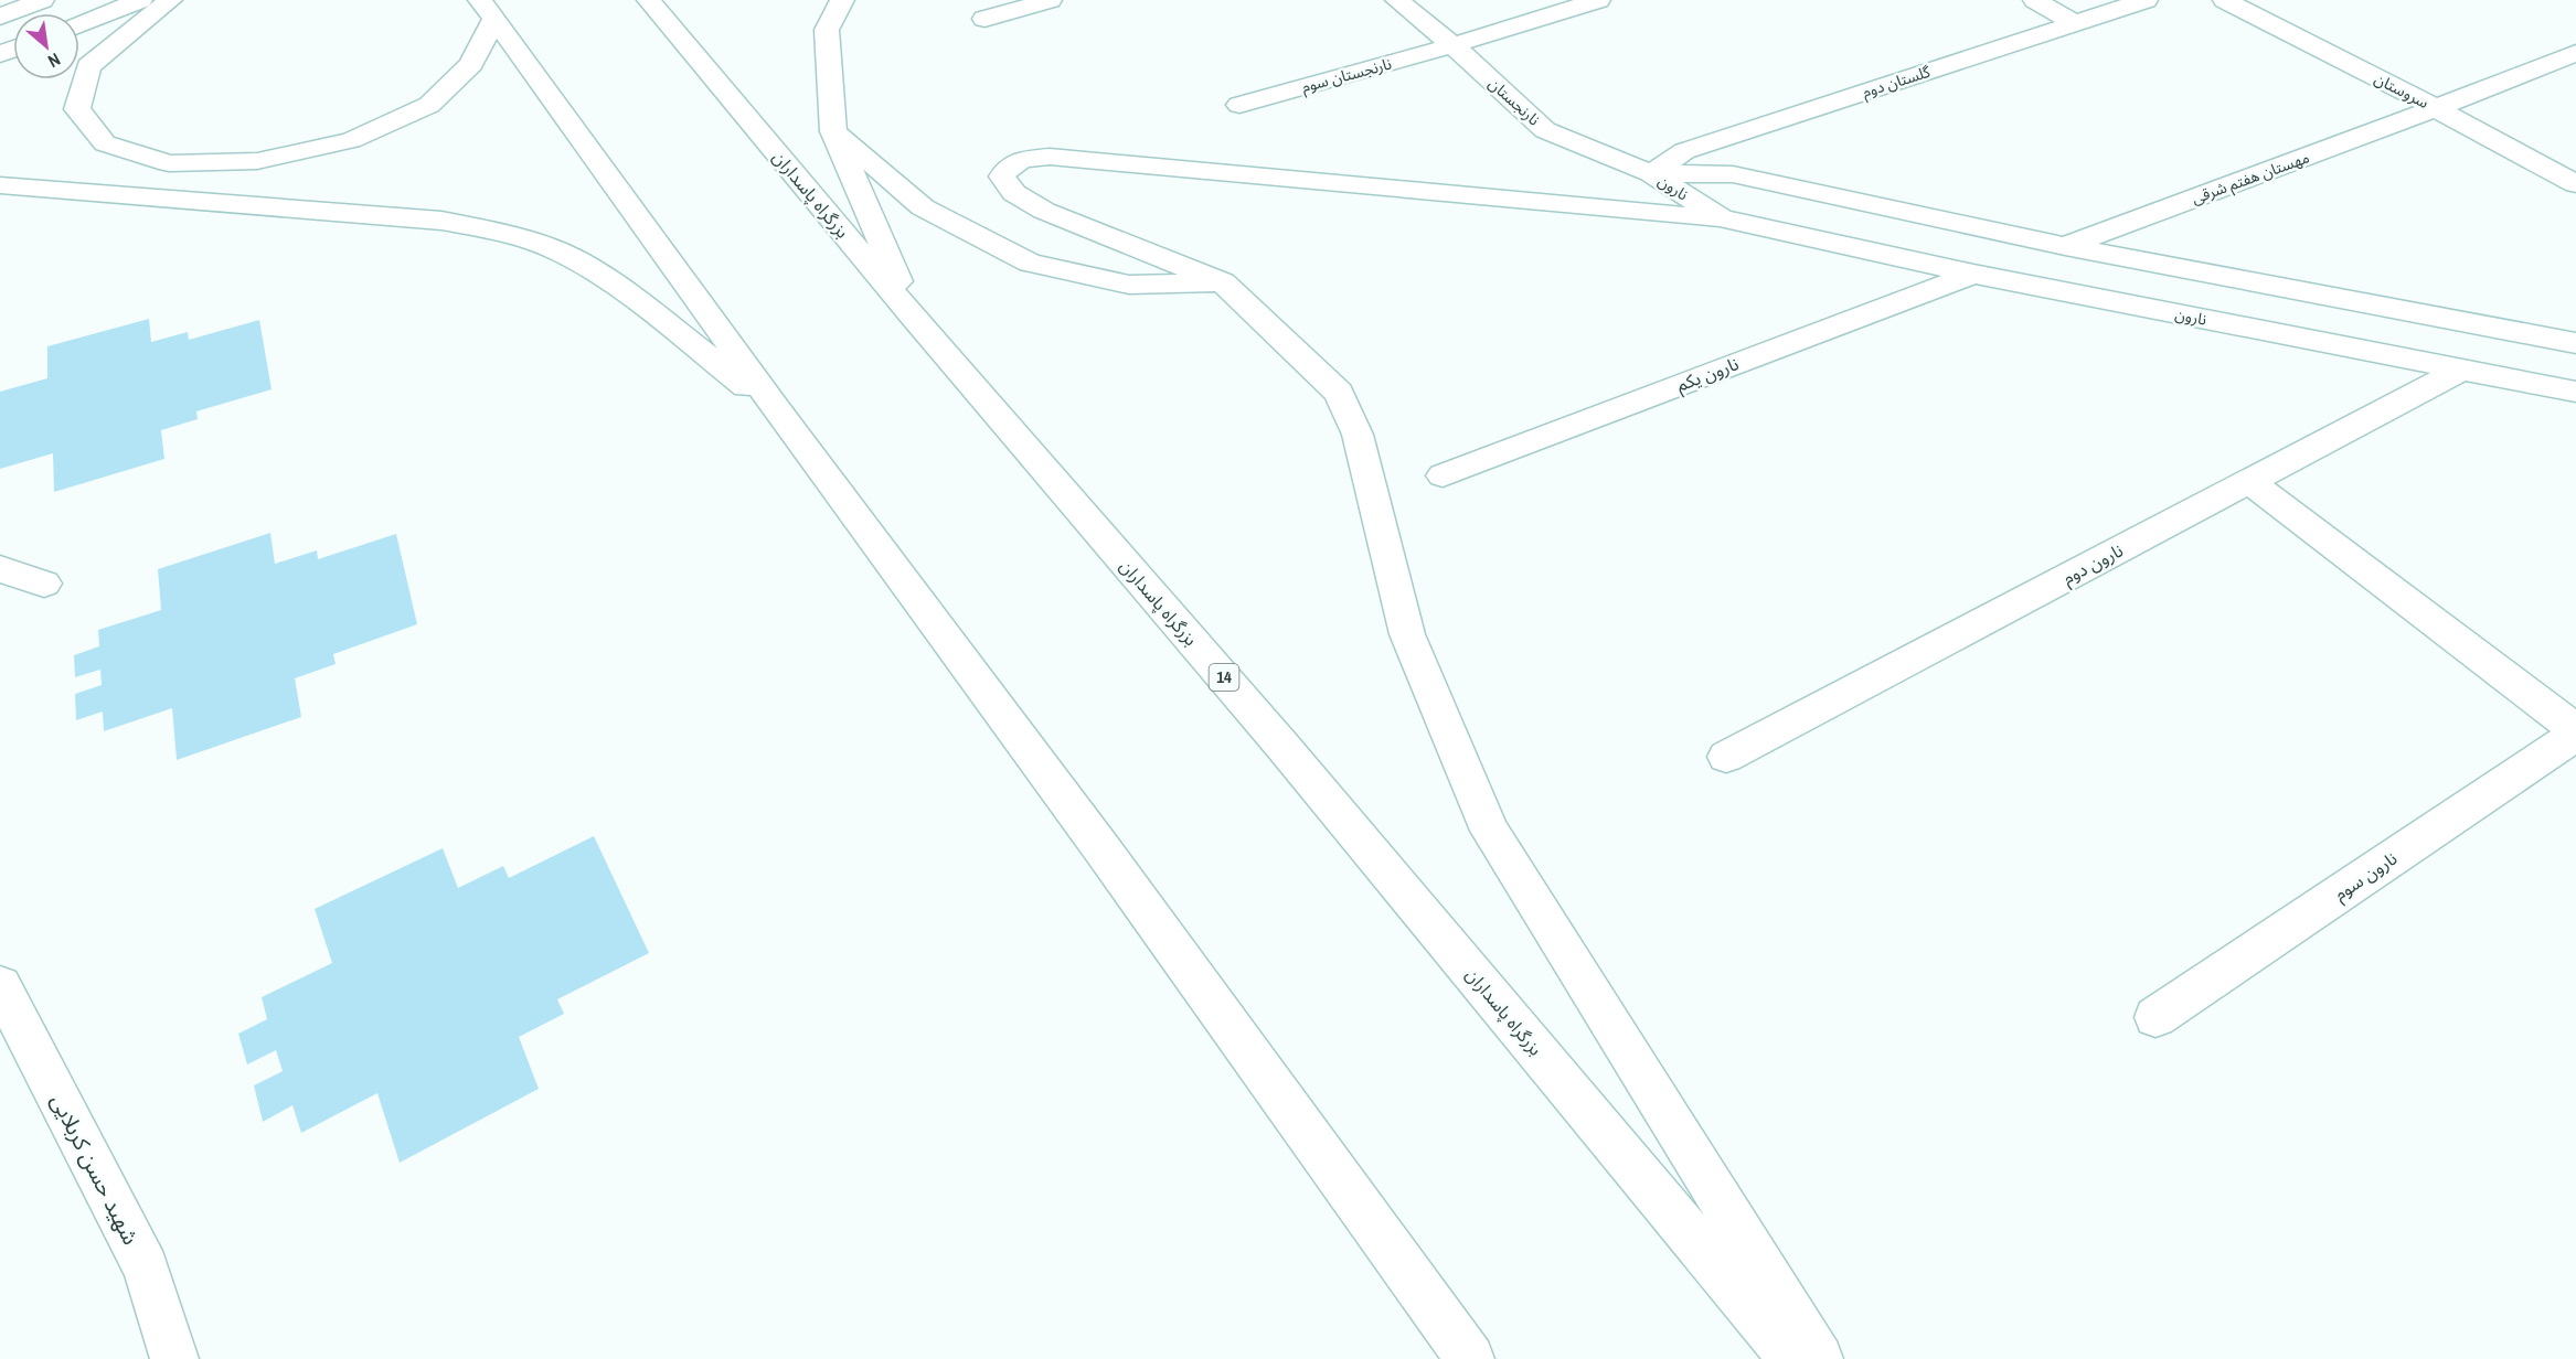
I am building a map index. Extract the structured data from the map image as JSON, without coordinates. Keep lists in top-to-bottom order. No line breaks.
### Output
{"streets":{"main road":["نارنجستان سوم","گلستان دوم","سروستان","نارنجستان","مهستان هفتم شرقی","نارون","بزرگراه پاسداران","نارون یکم","نارون دوم","14","نارون سوم","شهید حسن کربلایی"]},"crossings":[["نارنجستان سوم","نارنجستان"],["گلستان دوم","نارنجستان"],["گلستان دوم","نارون"],["سروستان","مهستان هفتم شرقی"],["نارنجستان","نارون"],["مهستان هفتم شرقی","نارون"],["نارون","نارون یکم"],["نارون","نارون دوم"]],"north":"bottom right"}
